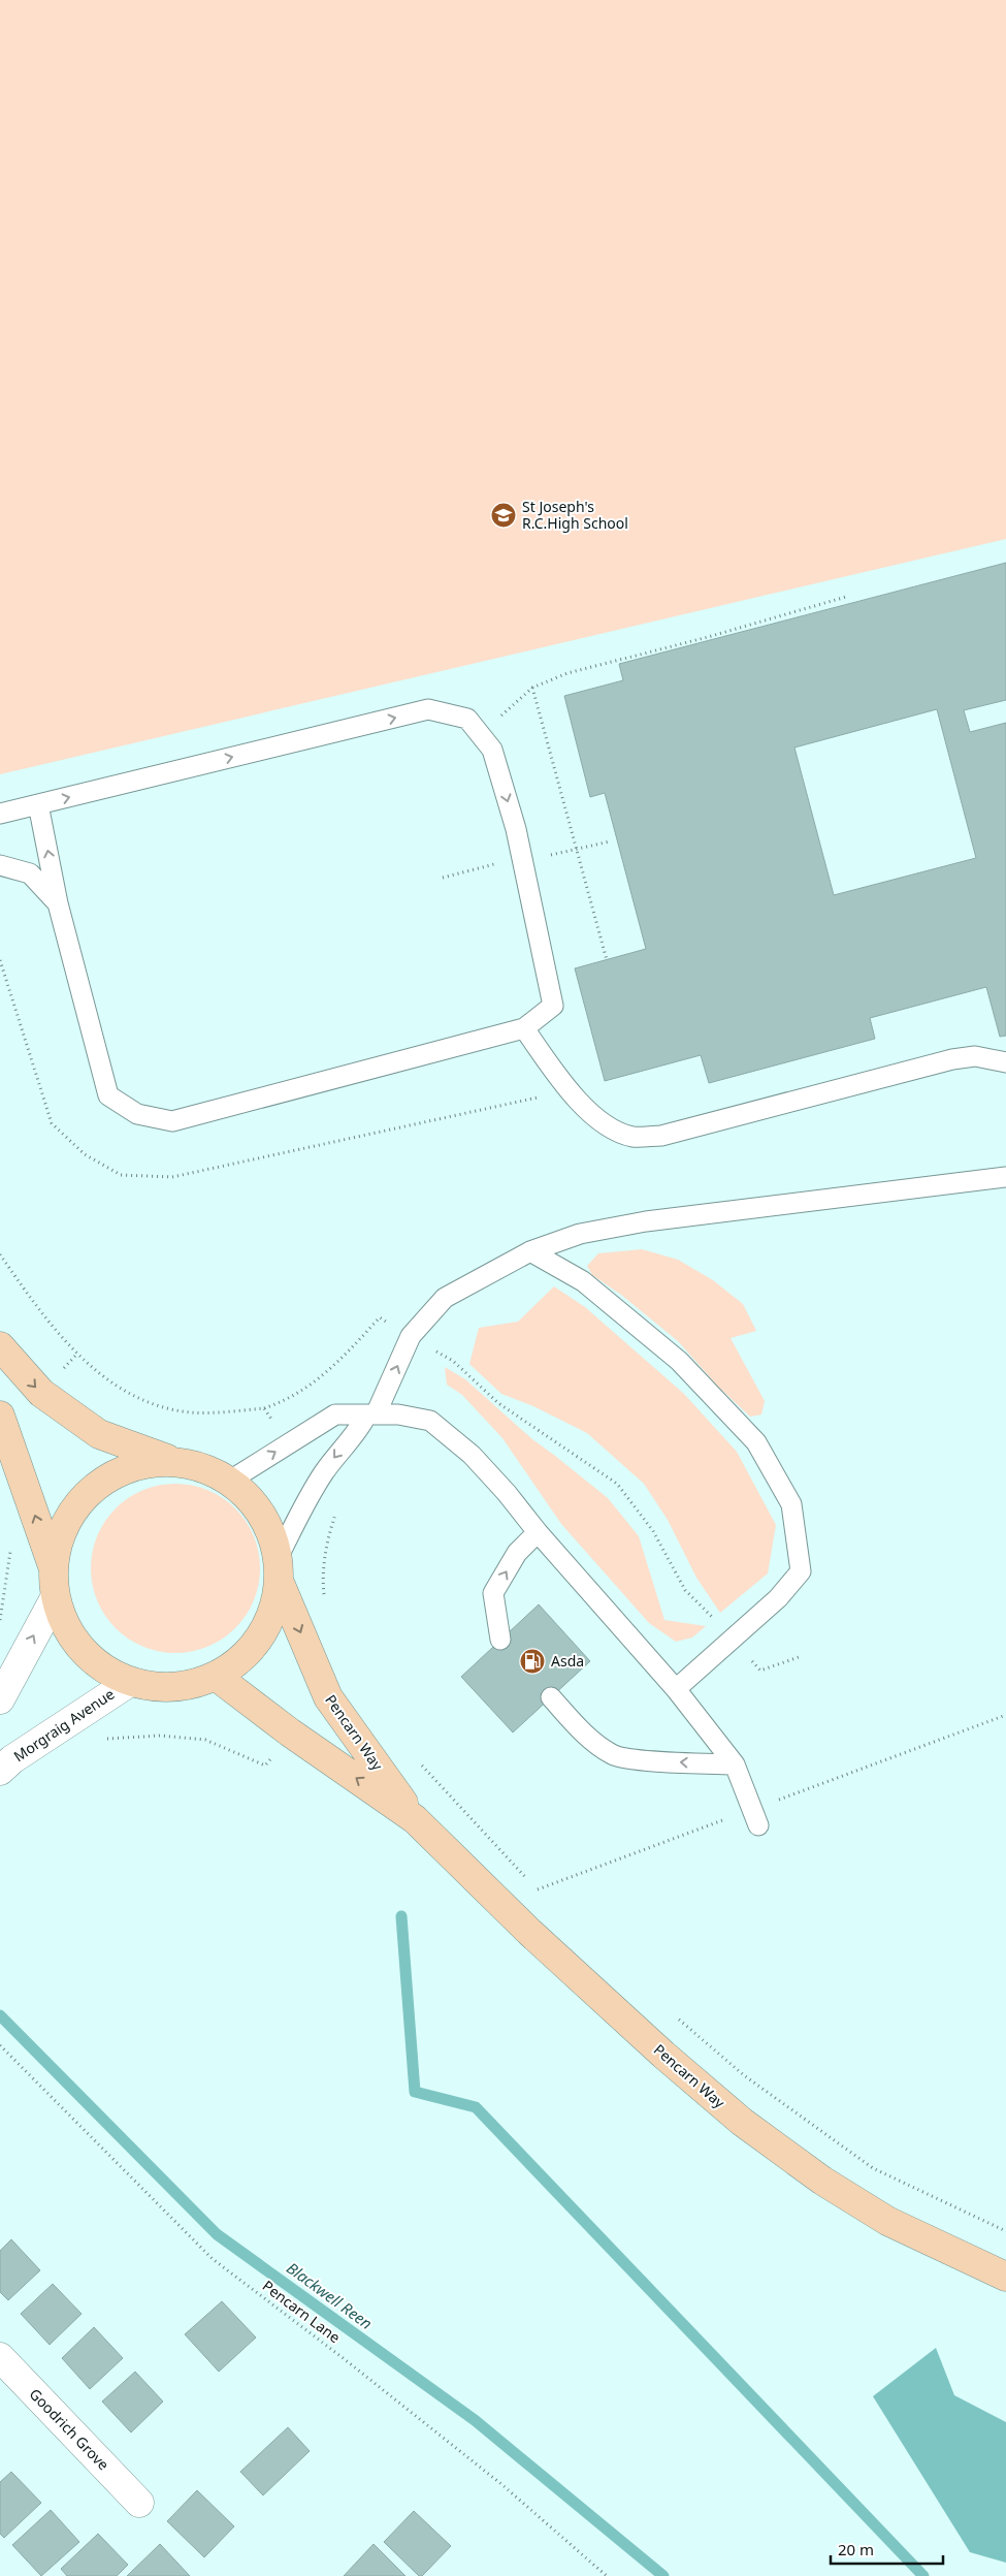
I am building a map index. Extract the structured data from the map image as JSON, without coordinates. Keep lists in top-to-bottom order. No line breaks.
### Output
{"streets":{"street":["Morgraig Avenue","Pencarn Way","Goodrich Grove"],"path":["Pencarn Lane"]},"water":["Blackwell Reen"],"places":{"school or university":["St Joseph's R.C.High School"],"fuel station":["Asda"]},"scale_bar":"20 m"}
